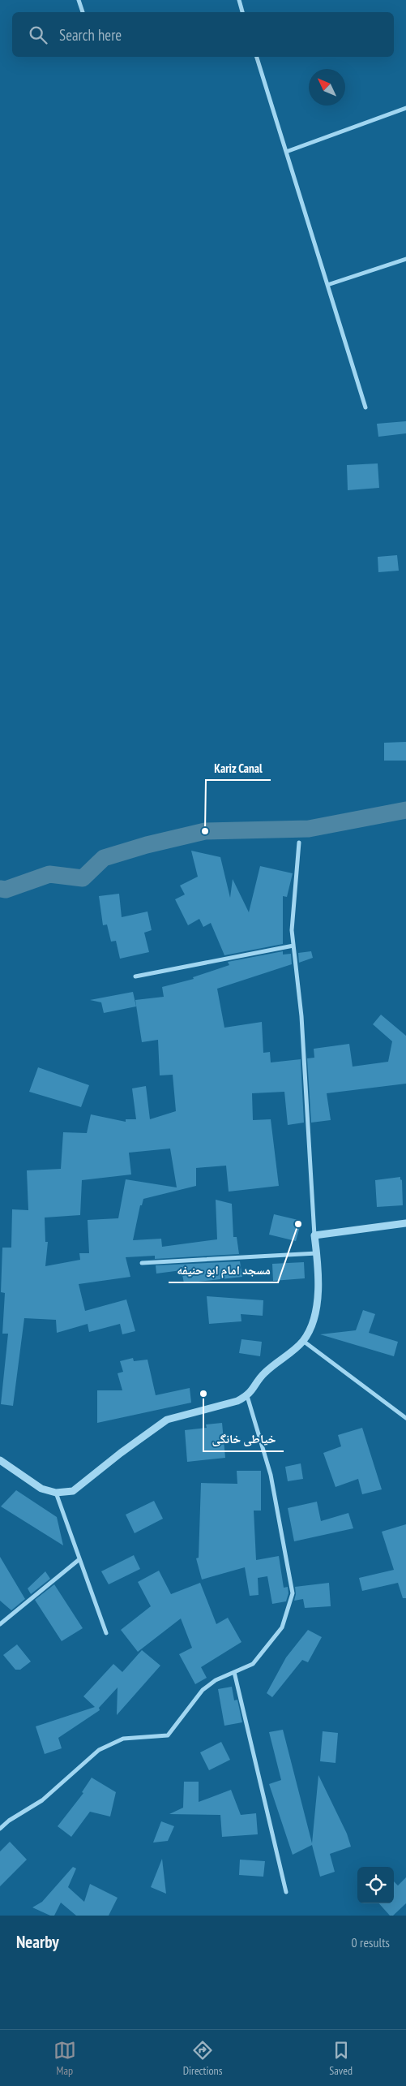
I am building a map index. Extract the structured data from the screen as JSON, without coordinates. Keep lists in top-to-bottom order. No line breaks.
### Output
{"places":["Kariz Canal","مسجد امام ابو حنیفه","خیاطی خانگی"],"north":"top left","page":{"search":"Search here","heading":["Nearby","0 results"],"nav":["Map","Directions","Saved"]}}
